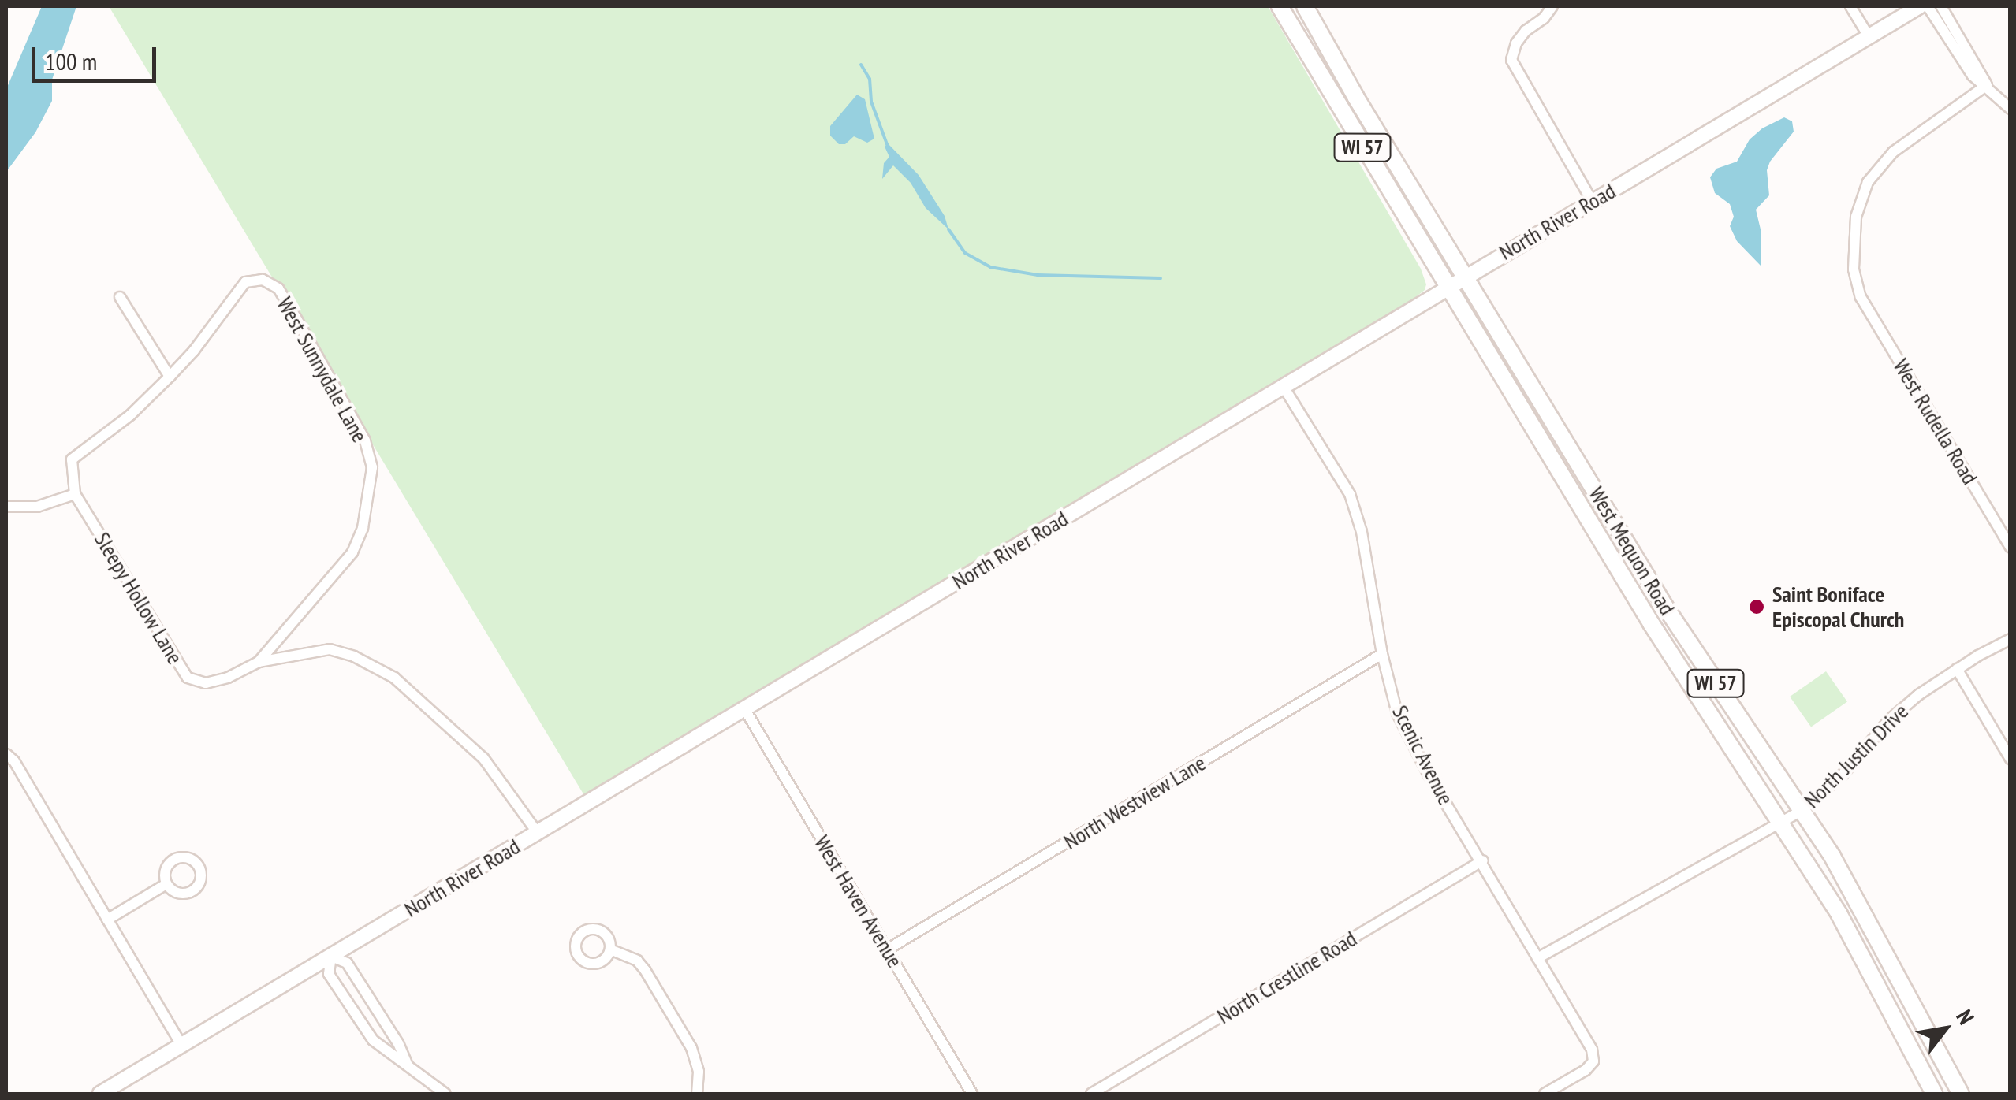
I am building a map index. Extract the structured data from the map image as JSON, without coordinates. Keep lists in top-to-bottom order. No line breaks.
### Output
{"streets":{"main road":["WI 57","West Mequon Road"],"street":["North River Road","West Sunnydale Lane","West Rudella Road","Sleepy Hollow Lane","Scenic Avenue","North Justin Drive","North Westview Lane","West Haven Avenue","North Crestline Road"]},"crossings":[["North River Road","West Mequon Road"],["North River Road","Scenic Avenue"],["North River Road","West Haven Avenue"],["West Sunnydale Lane","Sleepy Hollow Lane"],["West Mequon Road","North Justin Drive"],["Scenic Avenue","North Westview Lane"],["Scenic Avenue","North Crestline Road"],["North Westview Lane","West Haven Avenue"]],"places":["Saint Boniface Episcopal Church"],"scale_bar":"100 m","north":"top right"}
